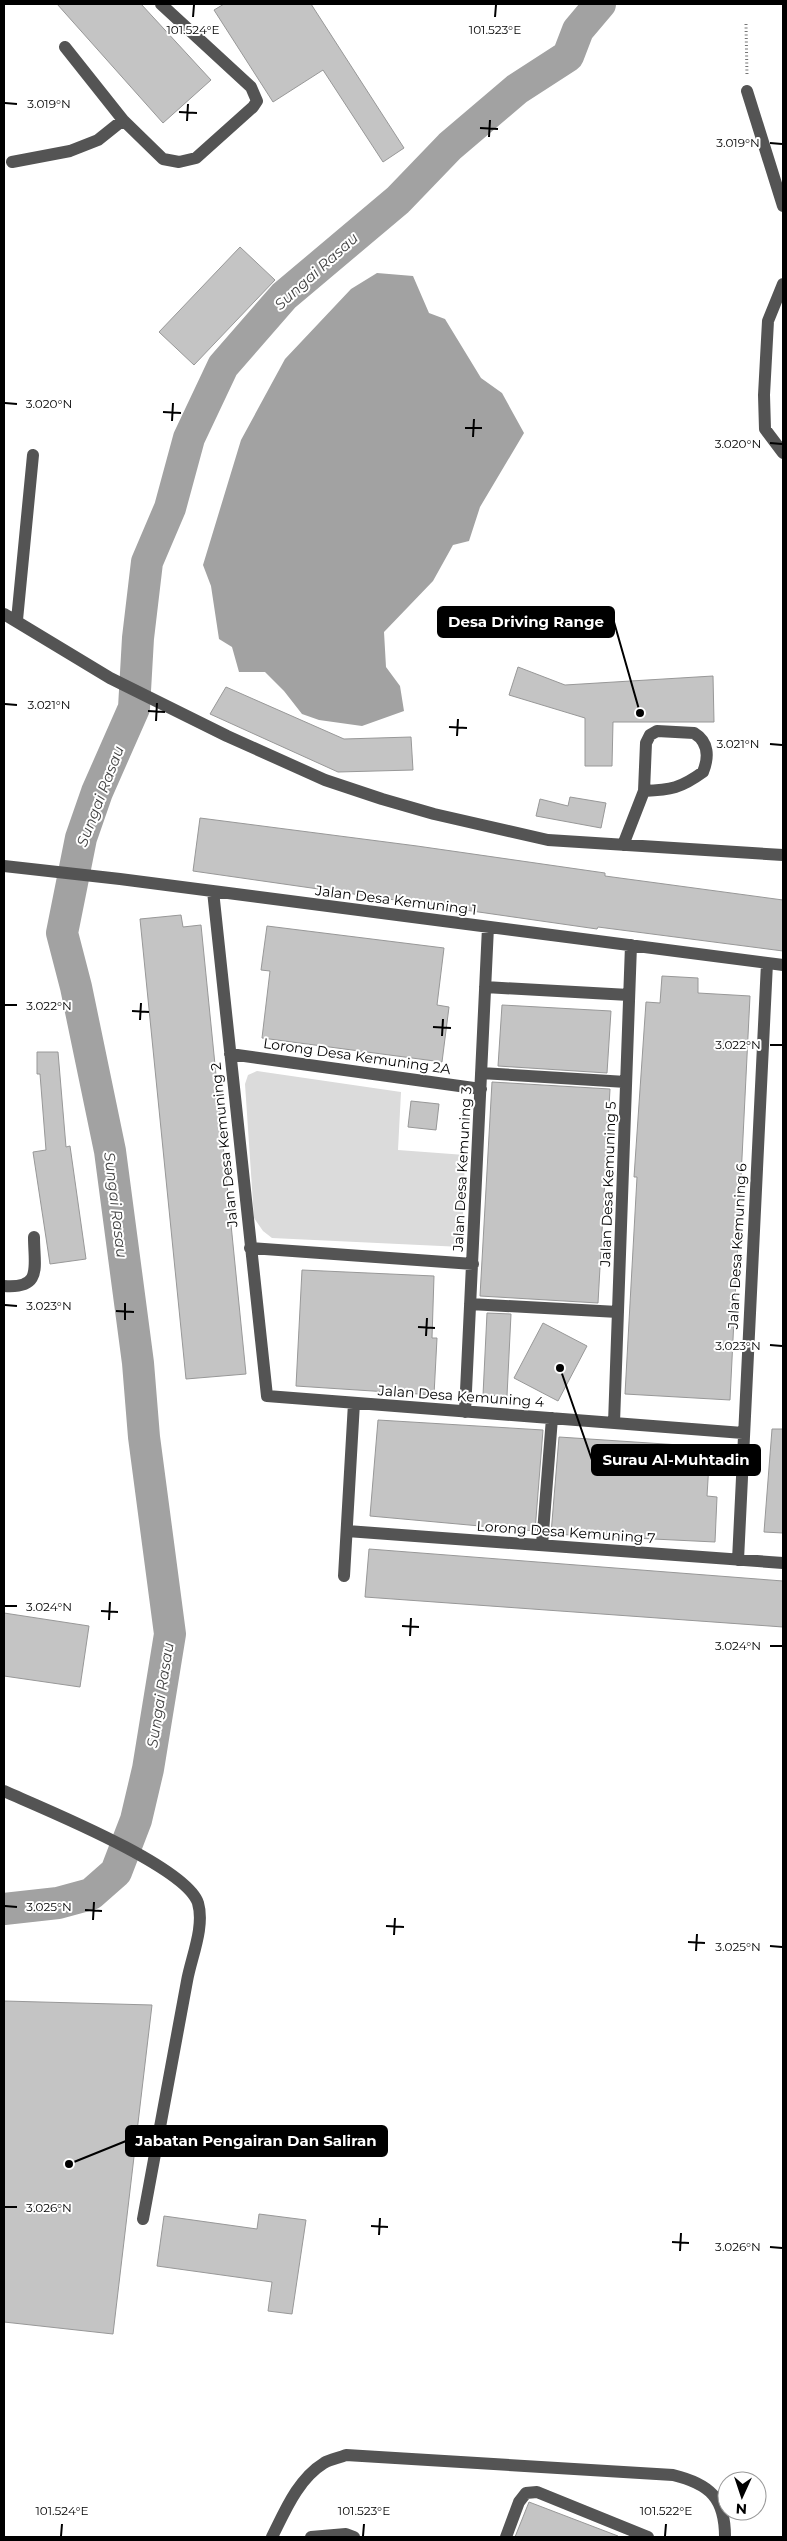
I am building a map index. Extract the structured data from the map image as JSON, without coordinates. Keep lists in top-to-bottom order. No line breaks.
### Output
{"streets":{"street":["Jalan Desa Kemuning 1","Lorong Desa Kemuning 2A","Jalan Desa Kemuning 2","Jalan Desa Kemuning 3","Jalan Desa Kemuning 5","Jalan Desa Kemuning 6","Jalan Desa Kemuning 4","Lorong Desa Kemuning 7"]},"crossings":[["Jalan Desa Kemuning 1","Jalan Desa Kemuning 2"],["Jalan Desa Kemuning 1","Jalan Desa Kemuning 3"],["Jalan Desa Kemuning 1","Jalan Desa Kemuning 5"],["Jalan Desa Kemuning 1","Jalan Desa Kemuning 6"],["Lorong Desa Kemuning 2A","Jalan Desa Kemuning 2"],["Lorong Desa Kemuning 2A","Jalan Desa Kemuning 3"],["Jalan Desa Kemuning 2","Jalan Desa Kemuning 4"],["Jalan Desa Kemuning 3","Jalan Desa Kemuning 4"],["Jalan Desa Kemuning 5","Jalan Desa Kemuning 4"],["Jalan Desa Kemuning 6","Jalan Desa Kemuning 4"],["Jalan Desa Kemuning 6","Lorong Desa Kemuning 7"]],"water":["Sungai Rasau"],"places":["Desa Driving Range","Surau Al-Muhtadin","Jabatan Pengairan Dan Saliran"],"north":"bottom","coordinates":["101.524°E","101.523°E","3.019°N","3.020°N","3.021°N","3.022°N","3.023°N","3.024°N","3.025°N","3.026°N","101.522°E"]}
